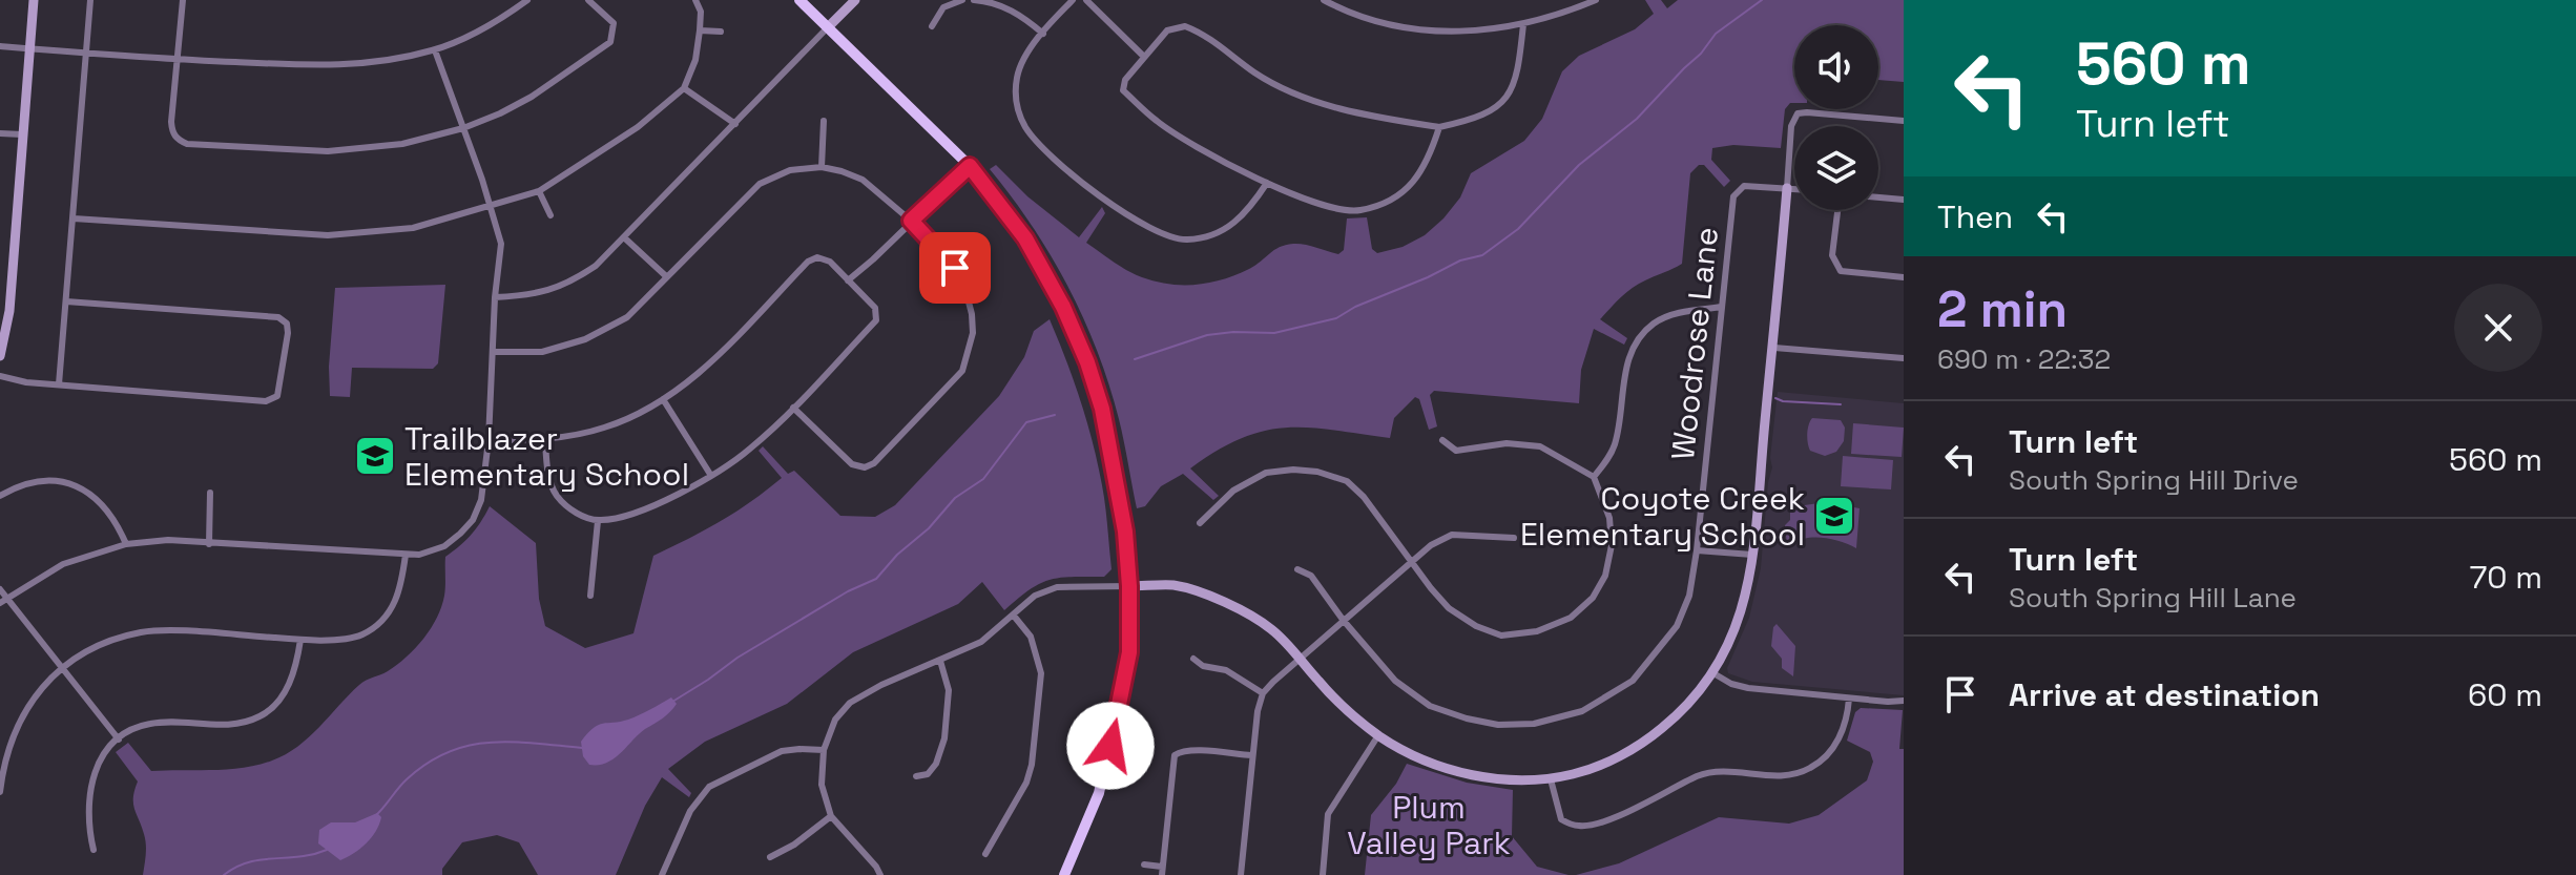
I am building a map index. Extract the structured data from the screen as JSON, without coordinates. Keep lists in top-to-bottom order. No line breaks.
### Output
{"streets":{"street":["Woodrose Lane"]},"parks":["Plum Valley Park"],"places":{"school or university":["Trailblazer Elementary School","Coyote Creek Elementary School"]},"page":{"turn":["560 m","Turn left"],"then":"Then","heading":["2 min","690 m · 22:32"],"list":[{"name":"Turn left","note":"South Spring Hill Drive","value":"560 m"},{"name":"Turn left","note":"South Spring Hill Lane","value":"70 m"},{"name":"Arrive at destination","value":"60 m"}]}}
